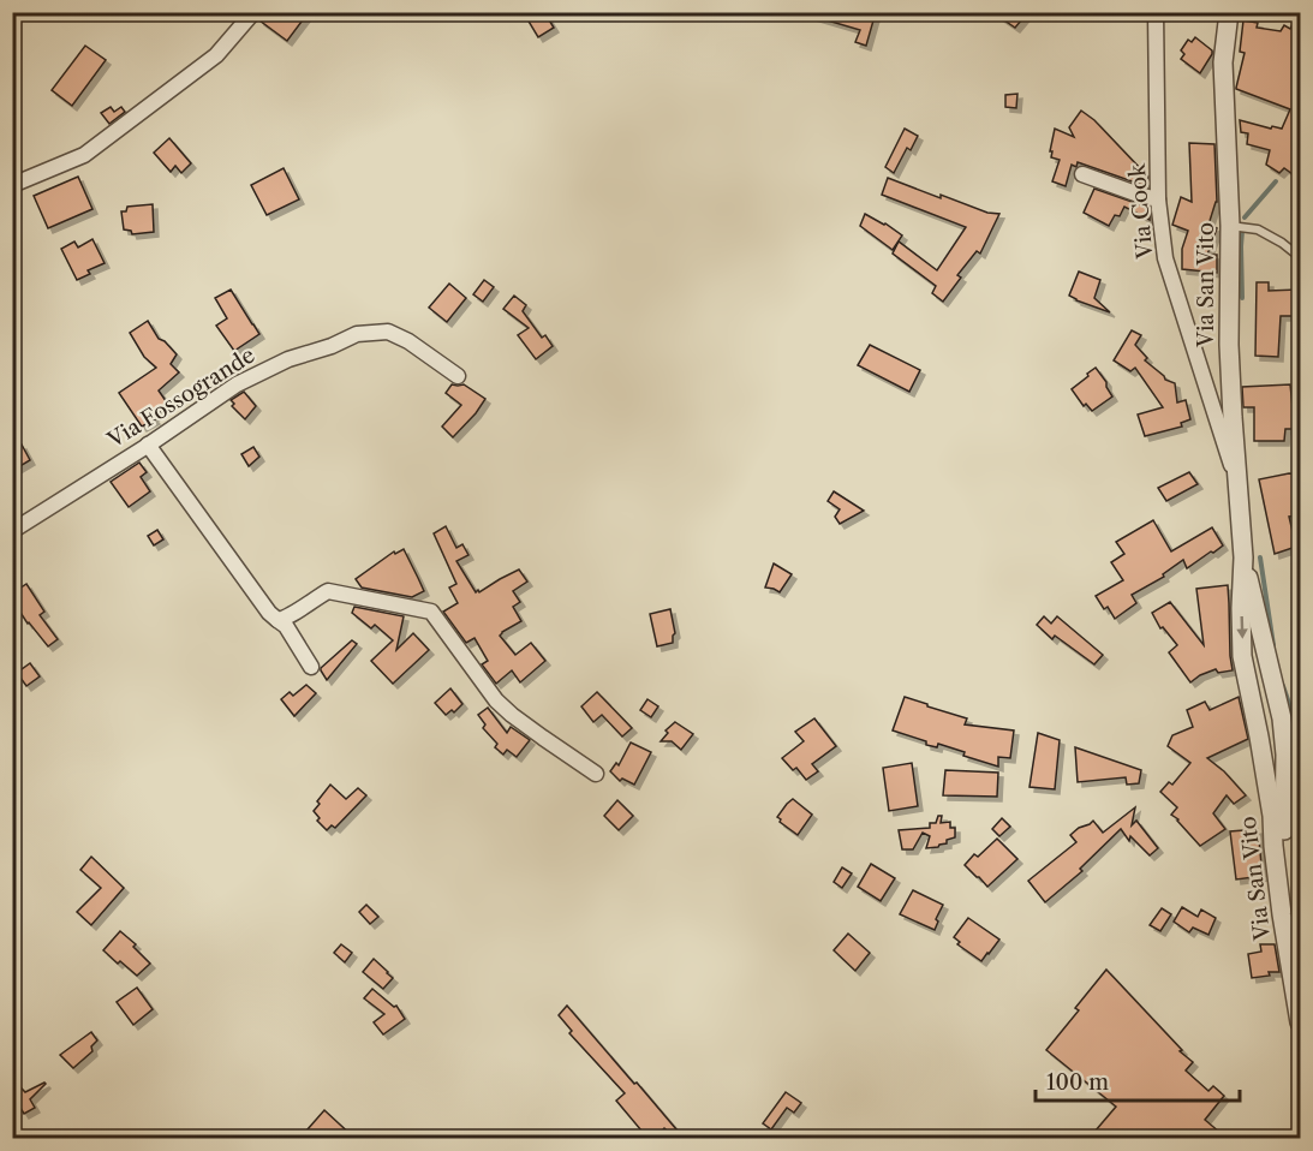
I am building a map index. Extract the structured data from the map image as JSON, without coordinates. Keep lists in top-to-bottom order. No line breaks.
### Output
{"streets":{"street":["Via Cook","Via San Vito","Via Fossogrande"]},"crossings":[["Via Cook","Via San Vito"]],"scale_bar":"100 m"}
